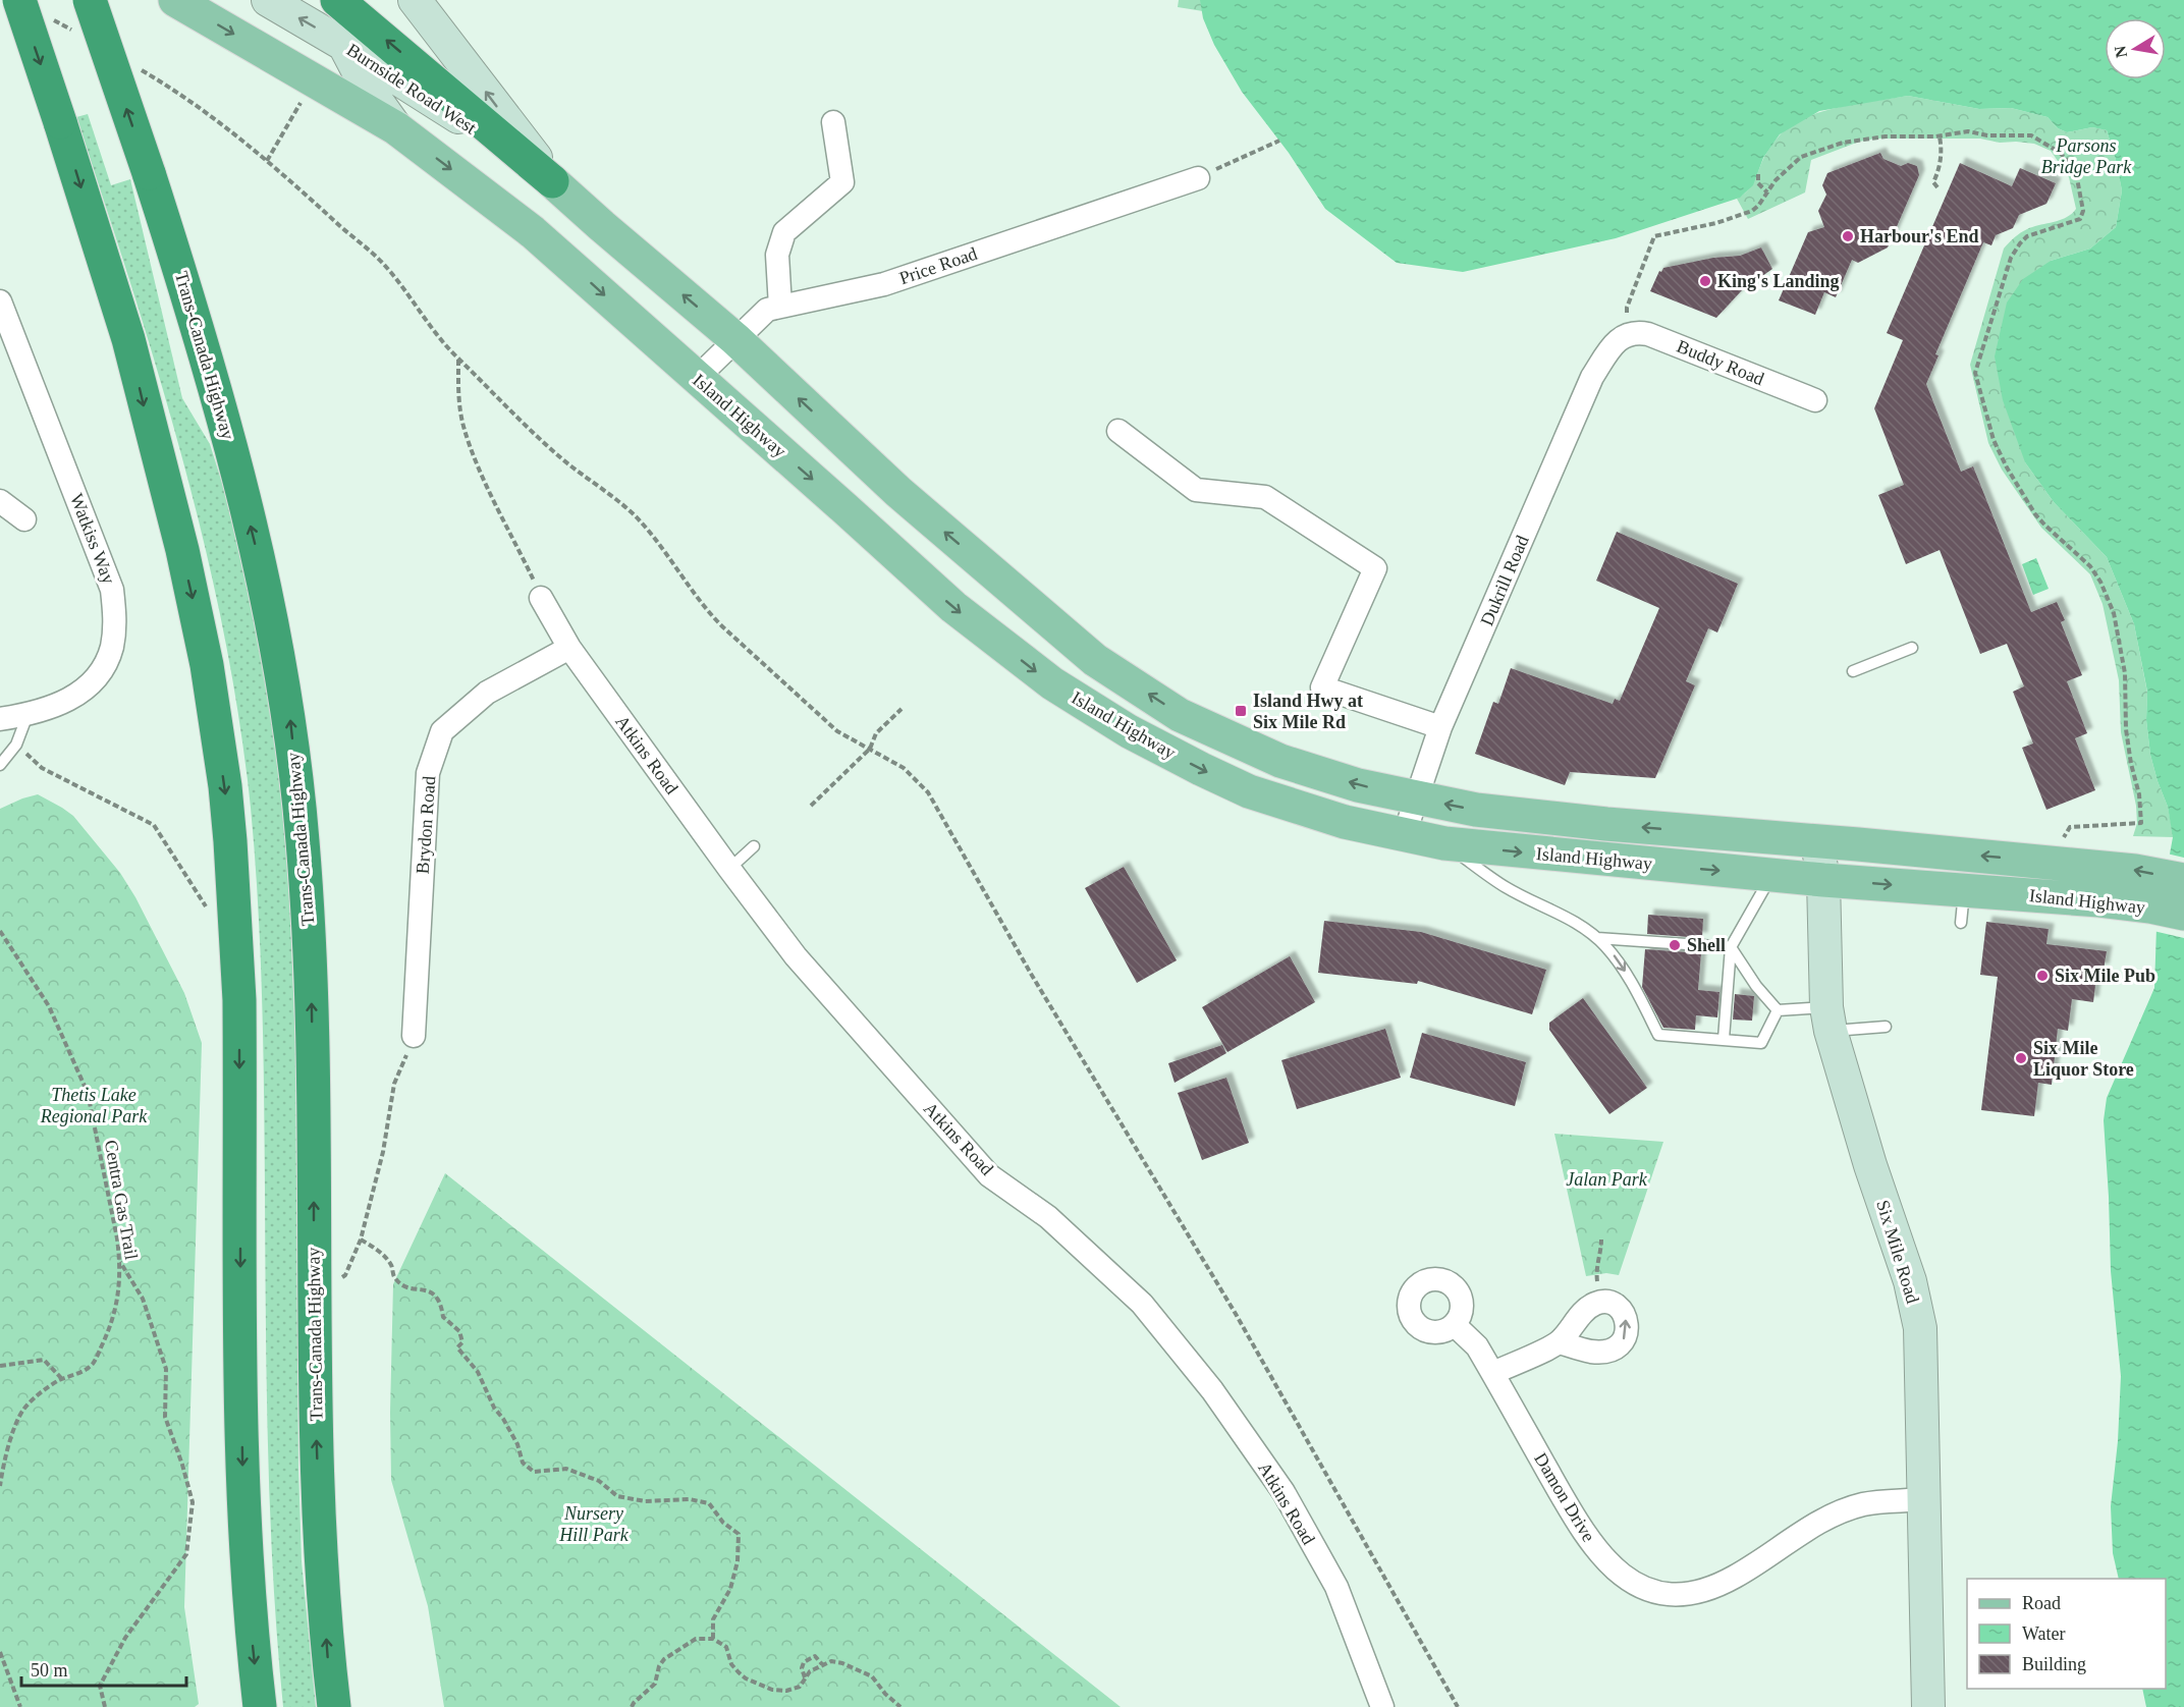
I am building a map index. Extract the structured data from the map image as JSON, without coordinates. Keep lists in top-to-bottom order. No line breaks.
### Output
{"streets":{"highway":["Trans-Canada Highway"],"main road":["Burnside Road West","Island Highway","Six Mile Road"],"street":["Price Road","Buddy Road","Watkiss Way","Dukrill Road","Atkins Road","Brydon Road","Damon Drive"],"path":["Centra Gas Trail"]},"crossings":[["Burnside Road West","Island Highway"],["Price Road","Island Highway"],["Buddy Road","Dukrill Road"],["Island Highway","Dukrill Road"],["Island Highway","Six Mile Road"],["Atkins Road","Brydon Road"],["Six Mile Road","Damon Drive"]],"parks":["Parsons Bridge Park","Thetis Lake Regional Park","Jalan Park","Nursery Hill Park"],"places":{"other":["Harbour's End","King's Landing","Shell","Six Mile Pub","Six Mile Liquor Store"],"transit":["Island Hwy at Six Mile Rd"]},"legend":["Road","Water","Building"],"scale_bar":"50 m","north":"left"}
